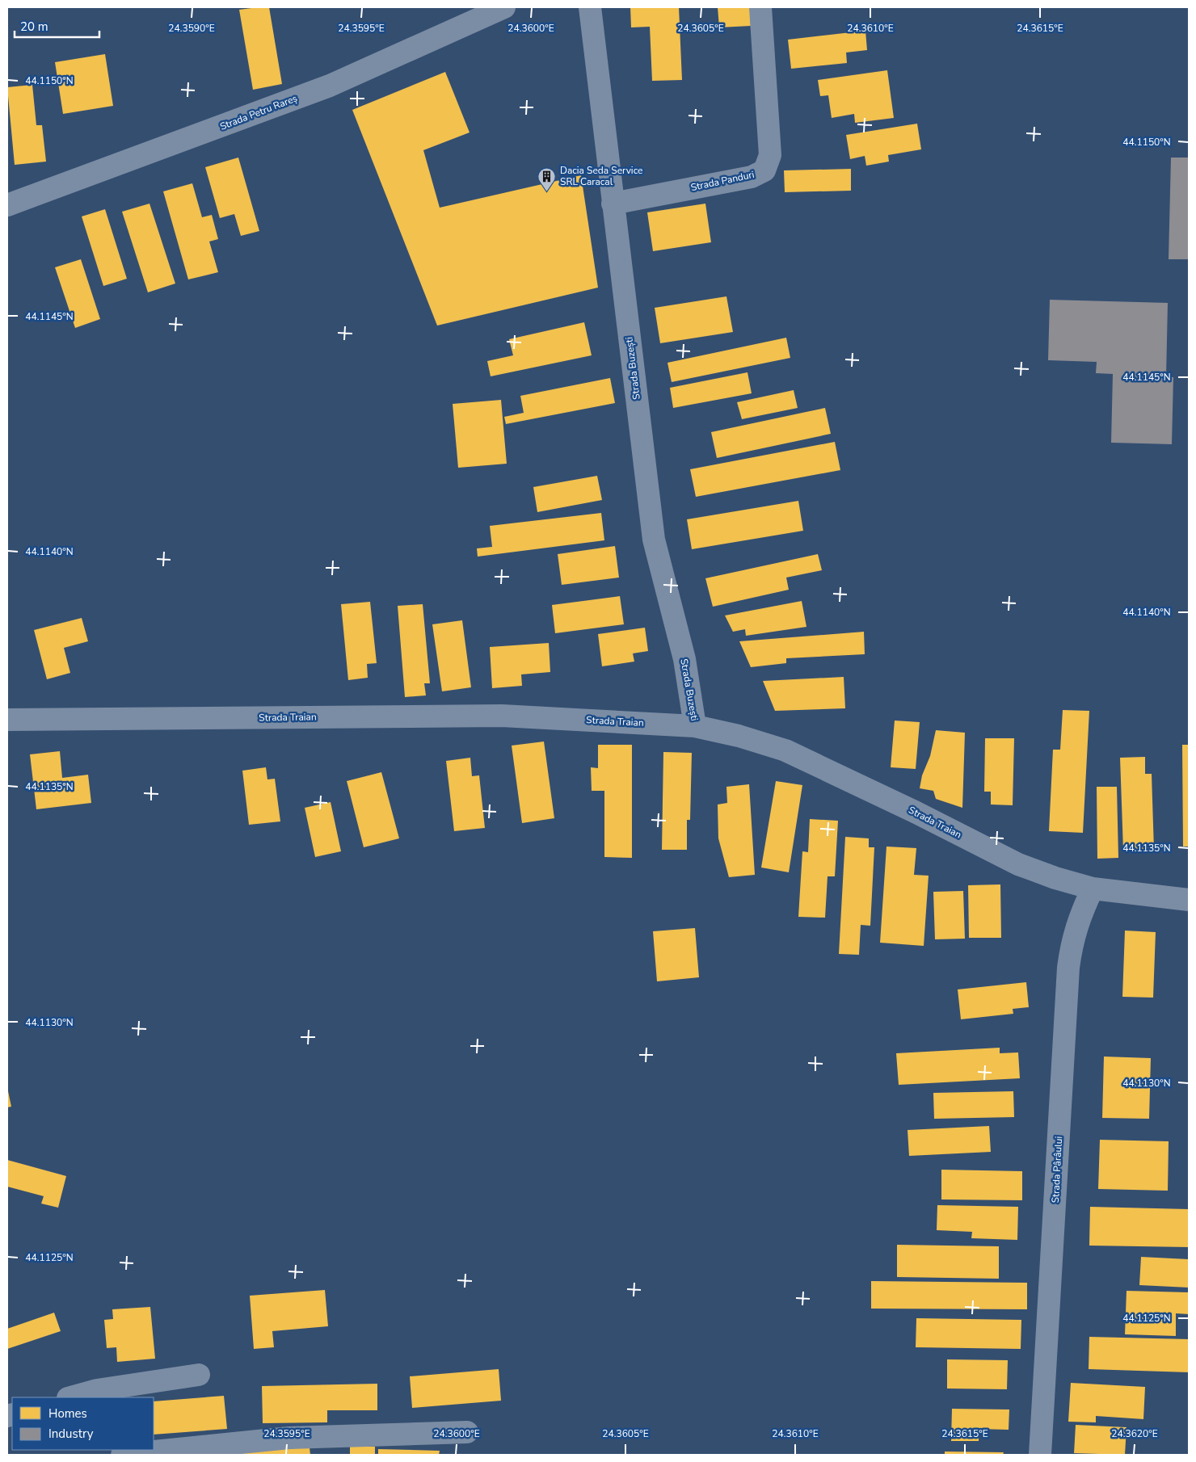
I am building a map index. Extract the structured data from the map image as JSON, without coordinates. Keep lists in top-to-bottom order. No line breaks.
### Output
{"streets":{"street":["Strada Petru Rareș","Strada Panduri","Strada Buzești","Strada Traian","Strada Pârâului"]},"crossings":[["Strada Panduri","Strada Buzești"],["Strada Buzești","Strada Traian"],["Strada Traian","Strada Pârâului"]],"places":{"building":["Dacia Seda Service SRL Caracal"]},"legend":["Homes","Industry"],"scale_bar":"20 m","coordinates":["24.3590°E","24.3595°E","24.3600°E","24.3605°E","24.3610°E","24.3615°E","44.1150°N","44.1145°N","44.1140°N","44.1135°N","44.1130°N","44.1125°N","24.3620°E"]}
